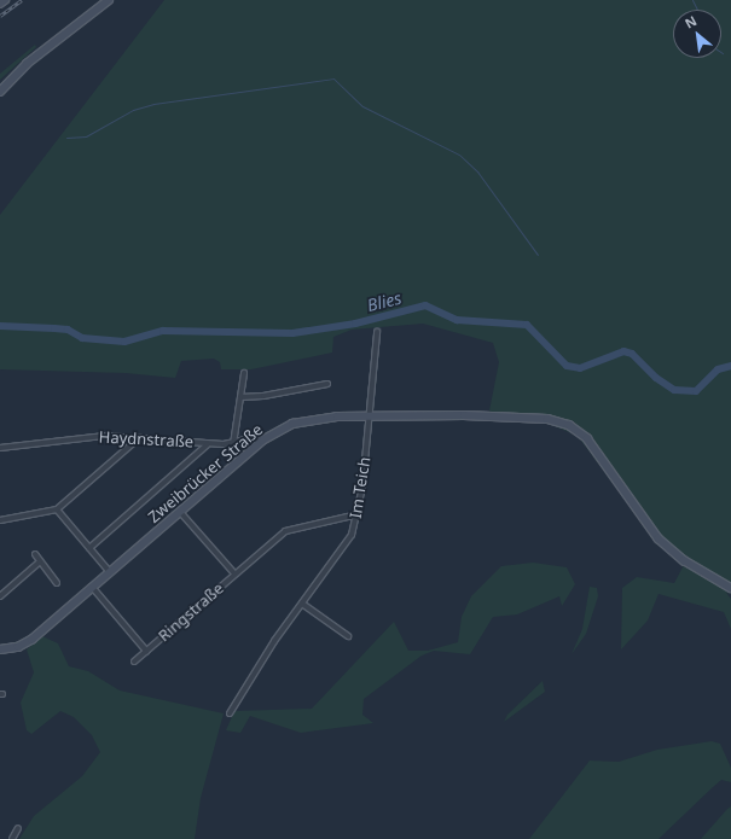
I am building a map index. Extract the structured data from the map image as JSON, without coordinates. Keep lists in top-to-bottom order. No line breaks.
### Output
{"streets":{"street":["Haydnstraße","Zweibrücker Straße","Im Teich","Ringstraße"]},"crossings":[["Haydnstraße","Zweibrücker Straße"],["Zweibrücker Straße","Im Teich"],["Zweibrücker Straße","Ringstraße"],["Im Teich","Ringstraße"]],"water":["Blies"],"north":"top left"}
